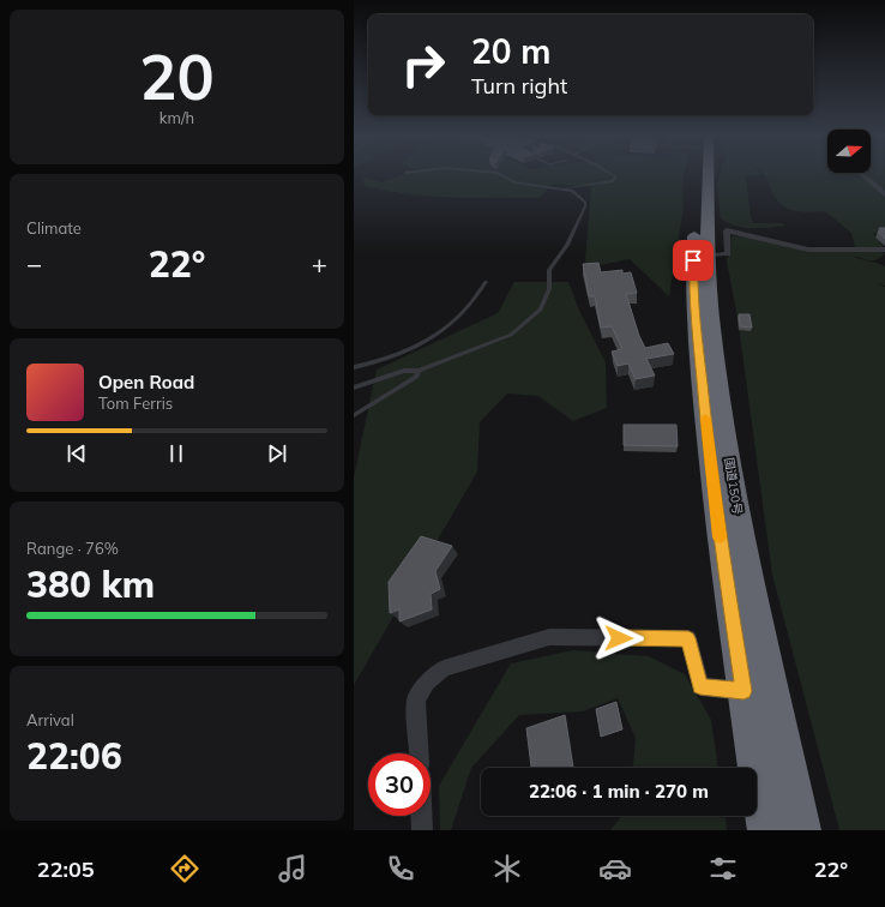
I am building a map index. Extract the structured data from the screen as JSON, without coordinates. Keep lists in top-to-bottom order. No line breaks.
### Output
{"streets":{"highway":["国道150号"]},"north":"right","page":{"tile":[["20","km/h"],"Climate",["Range · 76%","380 km"],["Arrival","22:06"]],"turn":["20 m","Turn right"],"heat":["−","22°","+"],"song":["Open Road","Tom Ferris"],"limit":"30","trip":"22:06 · 1 min · 270 m","tabs":["22:05","22°"]}}
